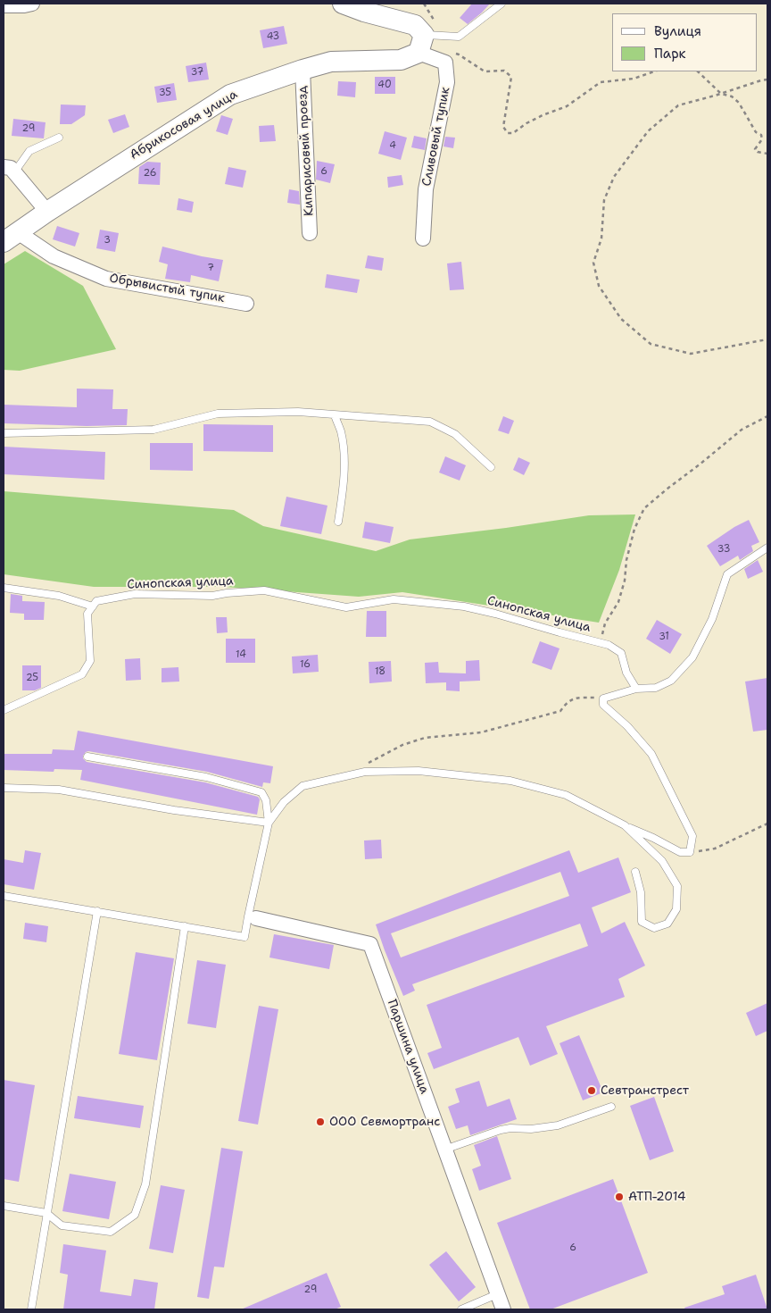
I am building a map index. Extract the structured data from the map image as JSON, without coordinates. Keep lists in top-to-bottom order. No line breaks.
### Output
{"streets":{"main road":["Абрикосовая улица"],"street":["Сливовый тупик","Кипарисовый проезд","Обрывистый тупик","Паршина улица"],"lane":["Синопская улица"]},"crossings":[["Абрикосовая улица","Кипарисовый проезд"],["Абрикосовая улица","Обрывистый тупик"]],"places":["Севтранстрест","ООО Севмортранс","АТП-2014"],"house_numbers":["43","37","40","35","29","4","6","26","3","7","33","31","14","16","18","25","6","29"],"legend":["Вулиця","Парк"]}
